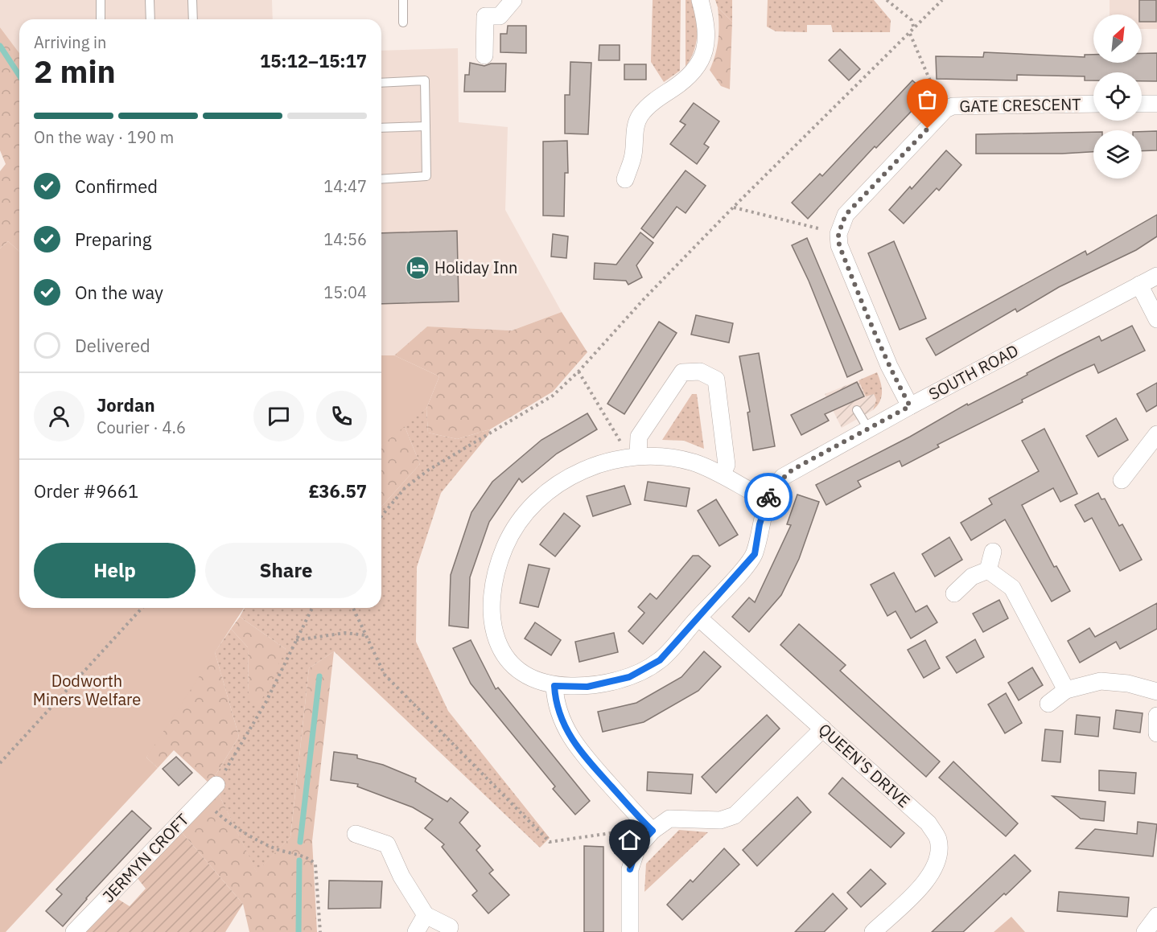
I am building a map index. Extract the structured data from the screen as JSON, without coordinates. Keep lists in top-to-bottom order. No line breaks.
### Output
{"streets":{"street":["GATE CRESCENT","SOUTH ROAD","QUEEN'S DRIVE","JERMYN CROFT"]},"crossings":[["SOUTH ROAD","QUEEN'S DRIVE"]],"parks":["Dodworth Miners Welfare"],"places":{"hotel":["Holiday Inn"]},"north":"top right","page":{"heading":["2 min","Arriving in","15:12–15:17"],"panel":["Jordan","Courier · 4.6","Order #9661","£36.57"],"bar":"On the way · 190 m","list":[["Confirmed","14:47"],["Preparing","14:56"],["On the way","15:04"],"Delivered"],"buttons":["Help","Share"]}}
